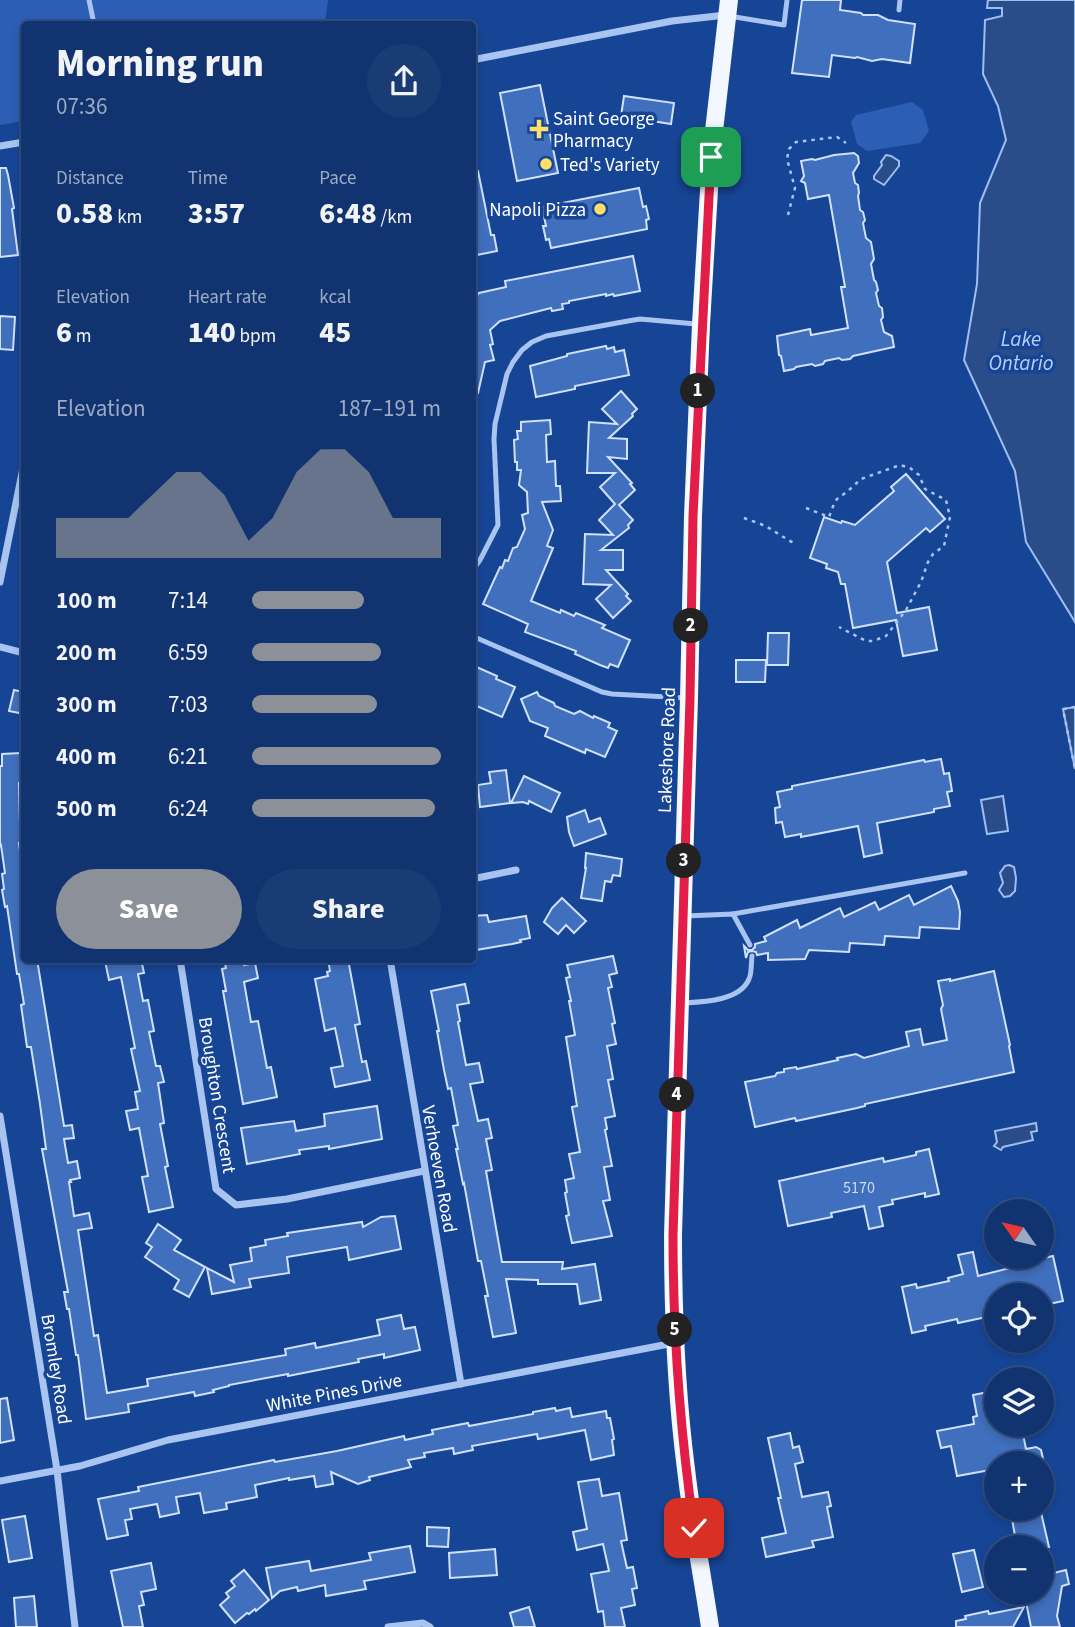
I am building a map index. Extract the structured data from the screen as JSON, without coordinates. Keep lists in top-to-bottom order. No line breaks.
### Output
{"streets":{"main road":["Lakeshore Road"],"street":["Broughton Crescent","Verhoeven Road","Bromley Road","White Pines Drive"]},"crossings":[["Lakeshore Road","White Pines Drive"],["Broughton Crescent","Verhoeven Road"],["Verhoeven Road","White Pines Drive"],["Bromley Road","White Pines Drive"]],"water":["Lake Ontario"],"places":{"health":["Saint George Pharmacy"],"other":["Ted's Variety","Napoli Pizza"]},"house_numbers":["5170"],"north":"top left","page":{"heading":["Morning run","07:36"],"stats":[["Distance","0.58 km"],["Time","3:57"],["Pace","6:48 /km"],["Elevation","6 m"],["Heart rate","140 bpm"],["kcal","45"]],"pins":["1","2","3","4","5"],"chart":["Elevation","187–191 m"],"list":[{"name":"100 m","note":"7:14"},{"name":"200 m","note":"6:59"},{"name":"300 m","note":"7:03"},{"name":"400 m","note":"6:21"},{"name":"500 m","note":"6:24"}],"buttons":["Save","Share"],"map_buttons":["+","−"]}}
